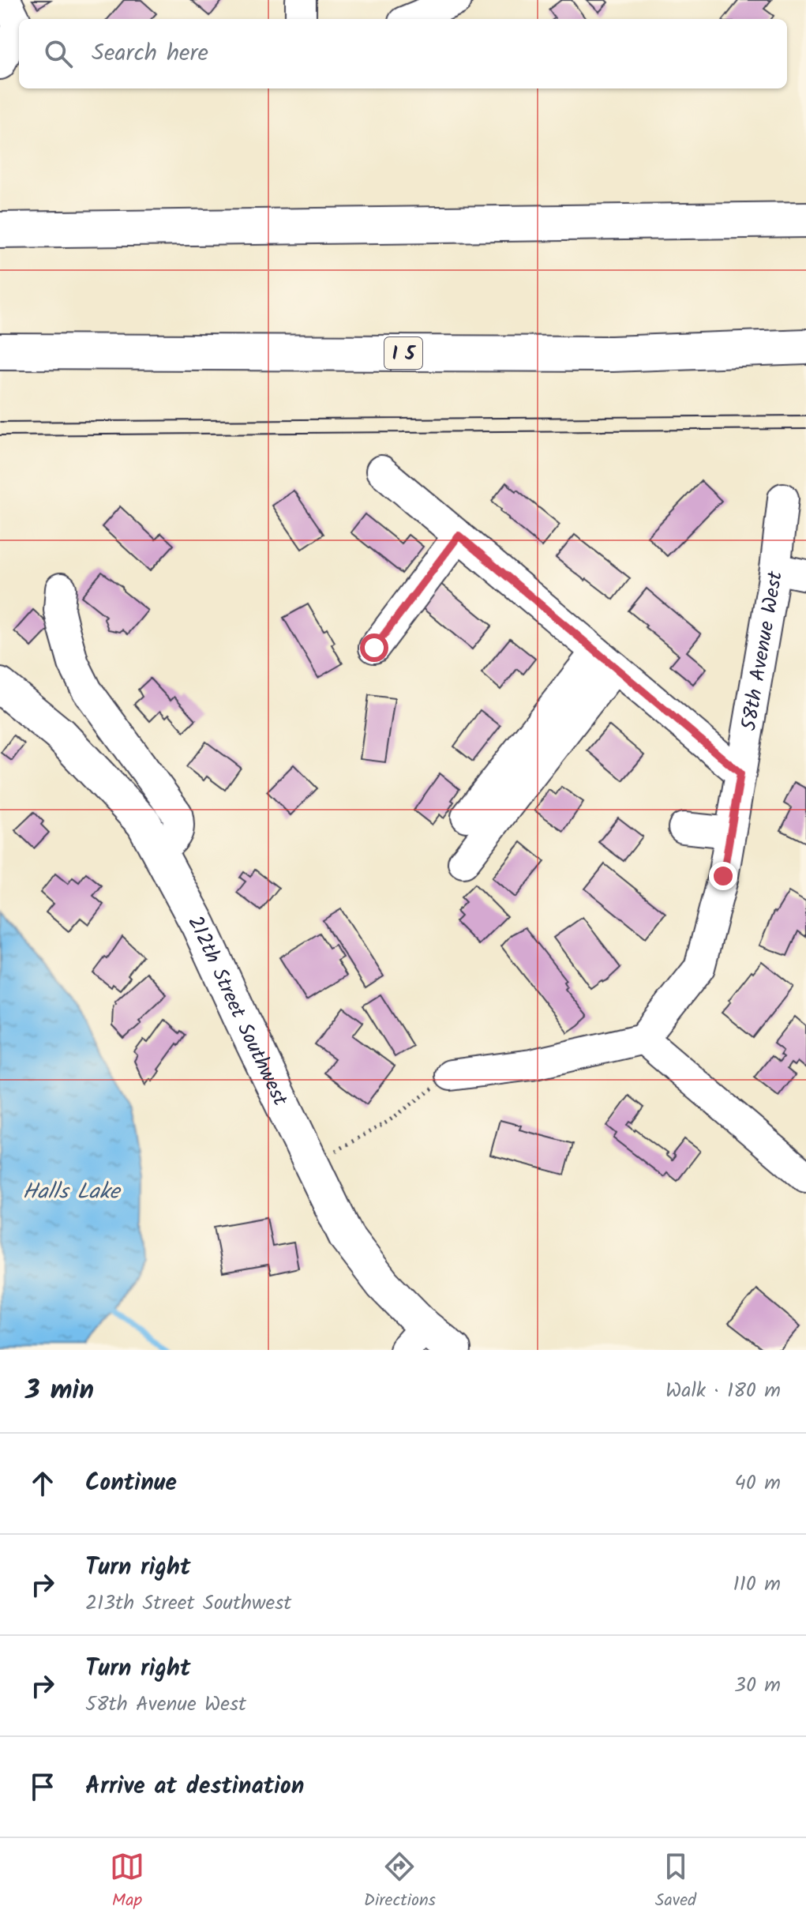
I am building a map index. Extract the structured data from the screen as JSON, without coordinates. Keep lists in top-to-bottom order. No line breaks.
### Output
{"streets":{"main road":["I 5","212th Street Southwest"],"street":["58th Avenue West"]},"water":["Halls Lake"],"page":{"search":"Search here","heading":["3 min","Walk · 180 m"],"list":[["Continue","40 m"],["Turn right","213th Street Southwest","110 m"],["Turn right","58th Avenue West","30 m"],"Arrive at destination"],"nav":["Map","Directions","Saved"]}}
